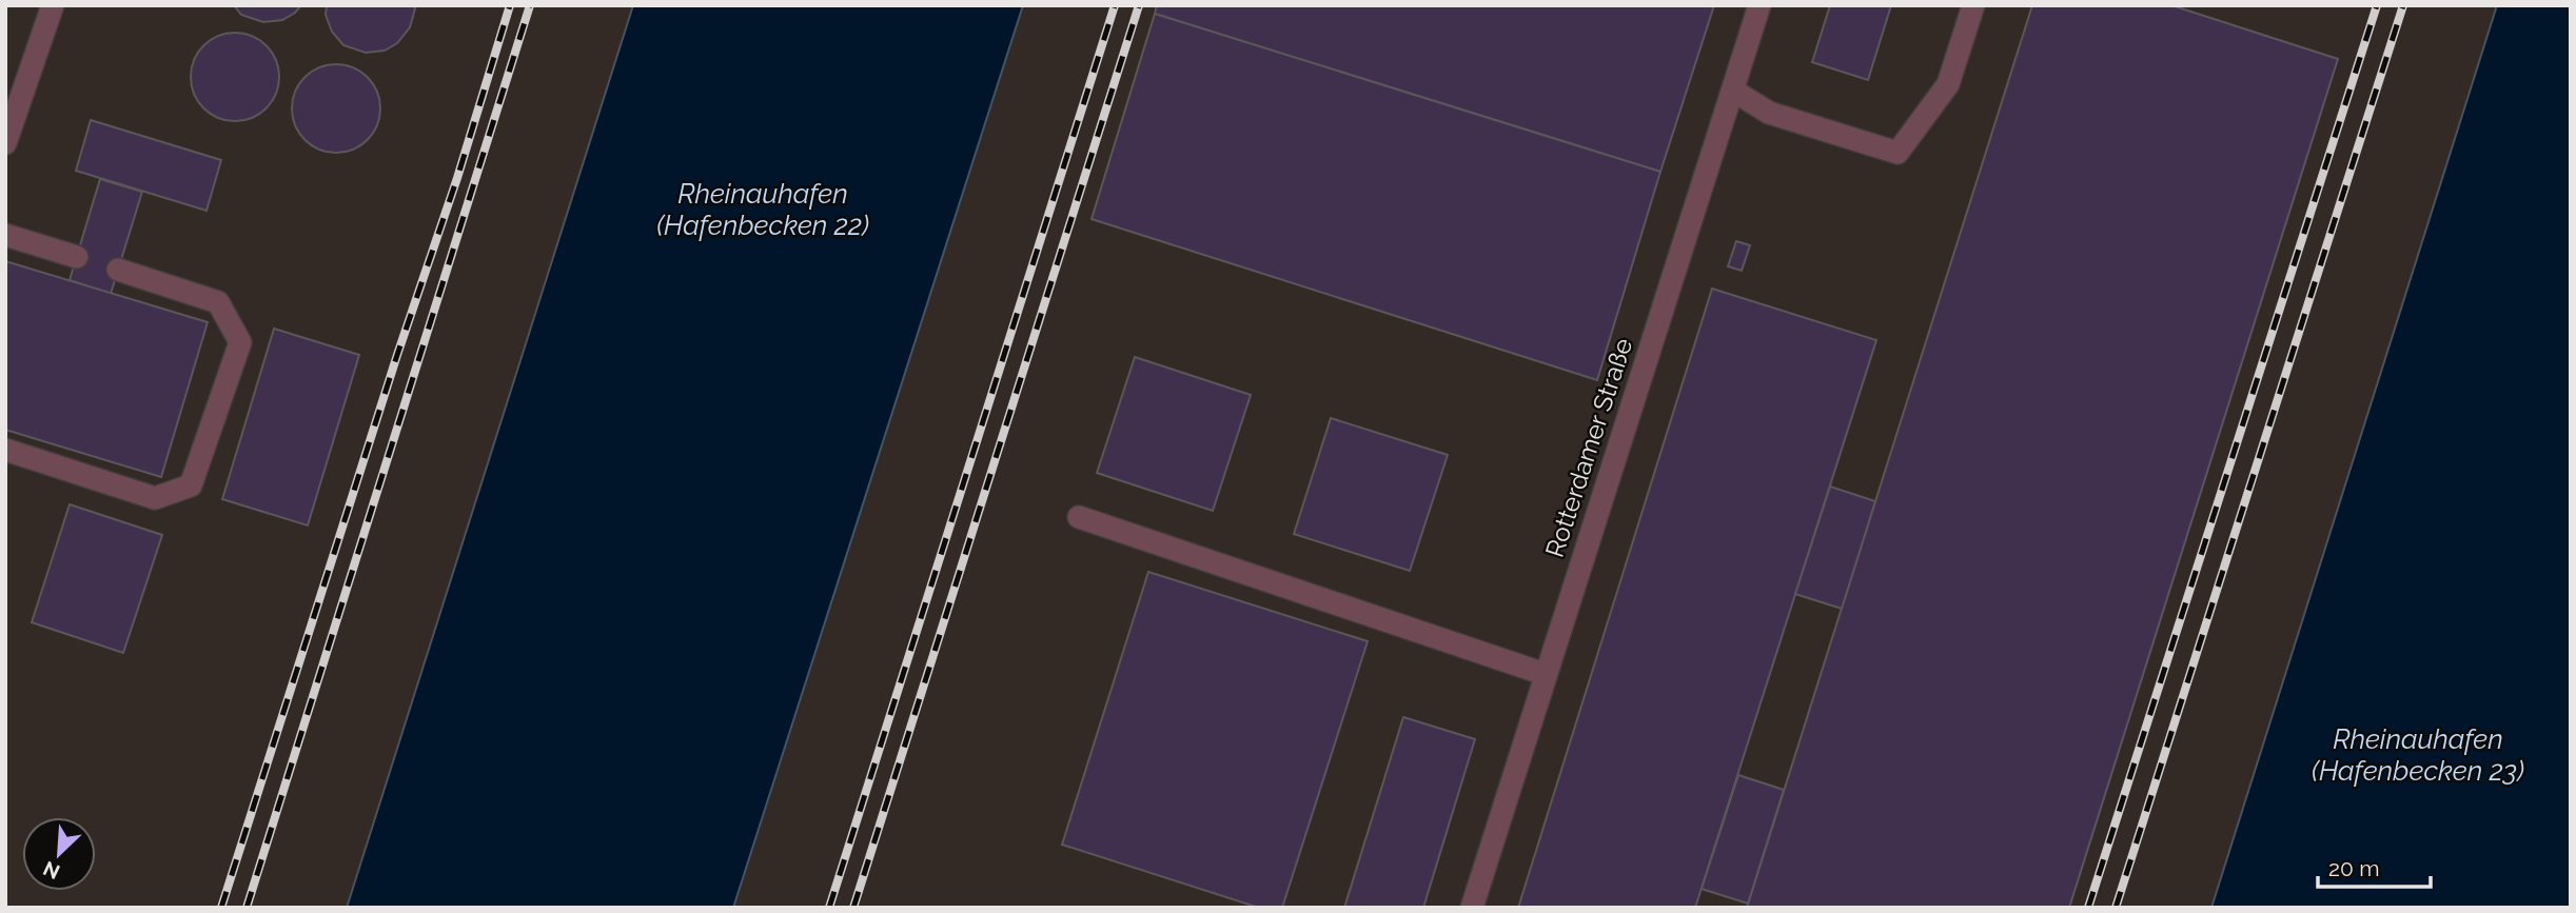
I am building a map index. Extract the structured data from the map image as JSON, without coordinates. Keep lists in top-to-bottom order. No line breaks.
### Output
{"streets":{"street":["Rotterdamer Straße"]},"water":["Rheinauhafen (Hafenbecken 22)","Rheinauhafen (Hafenbecken 23)"],"scale_bar":"20 m","north":"bottom left"}
